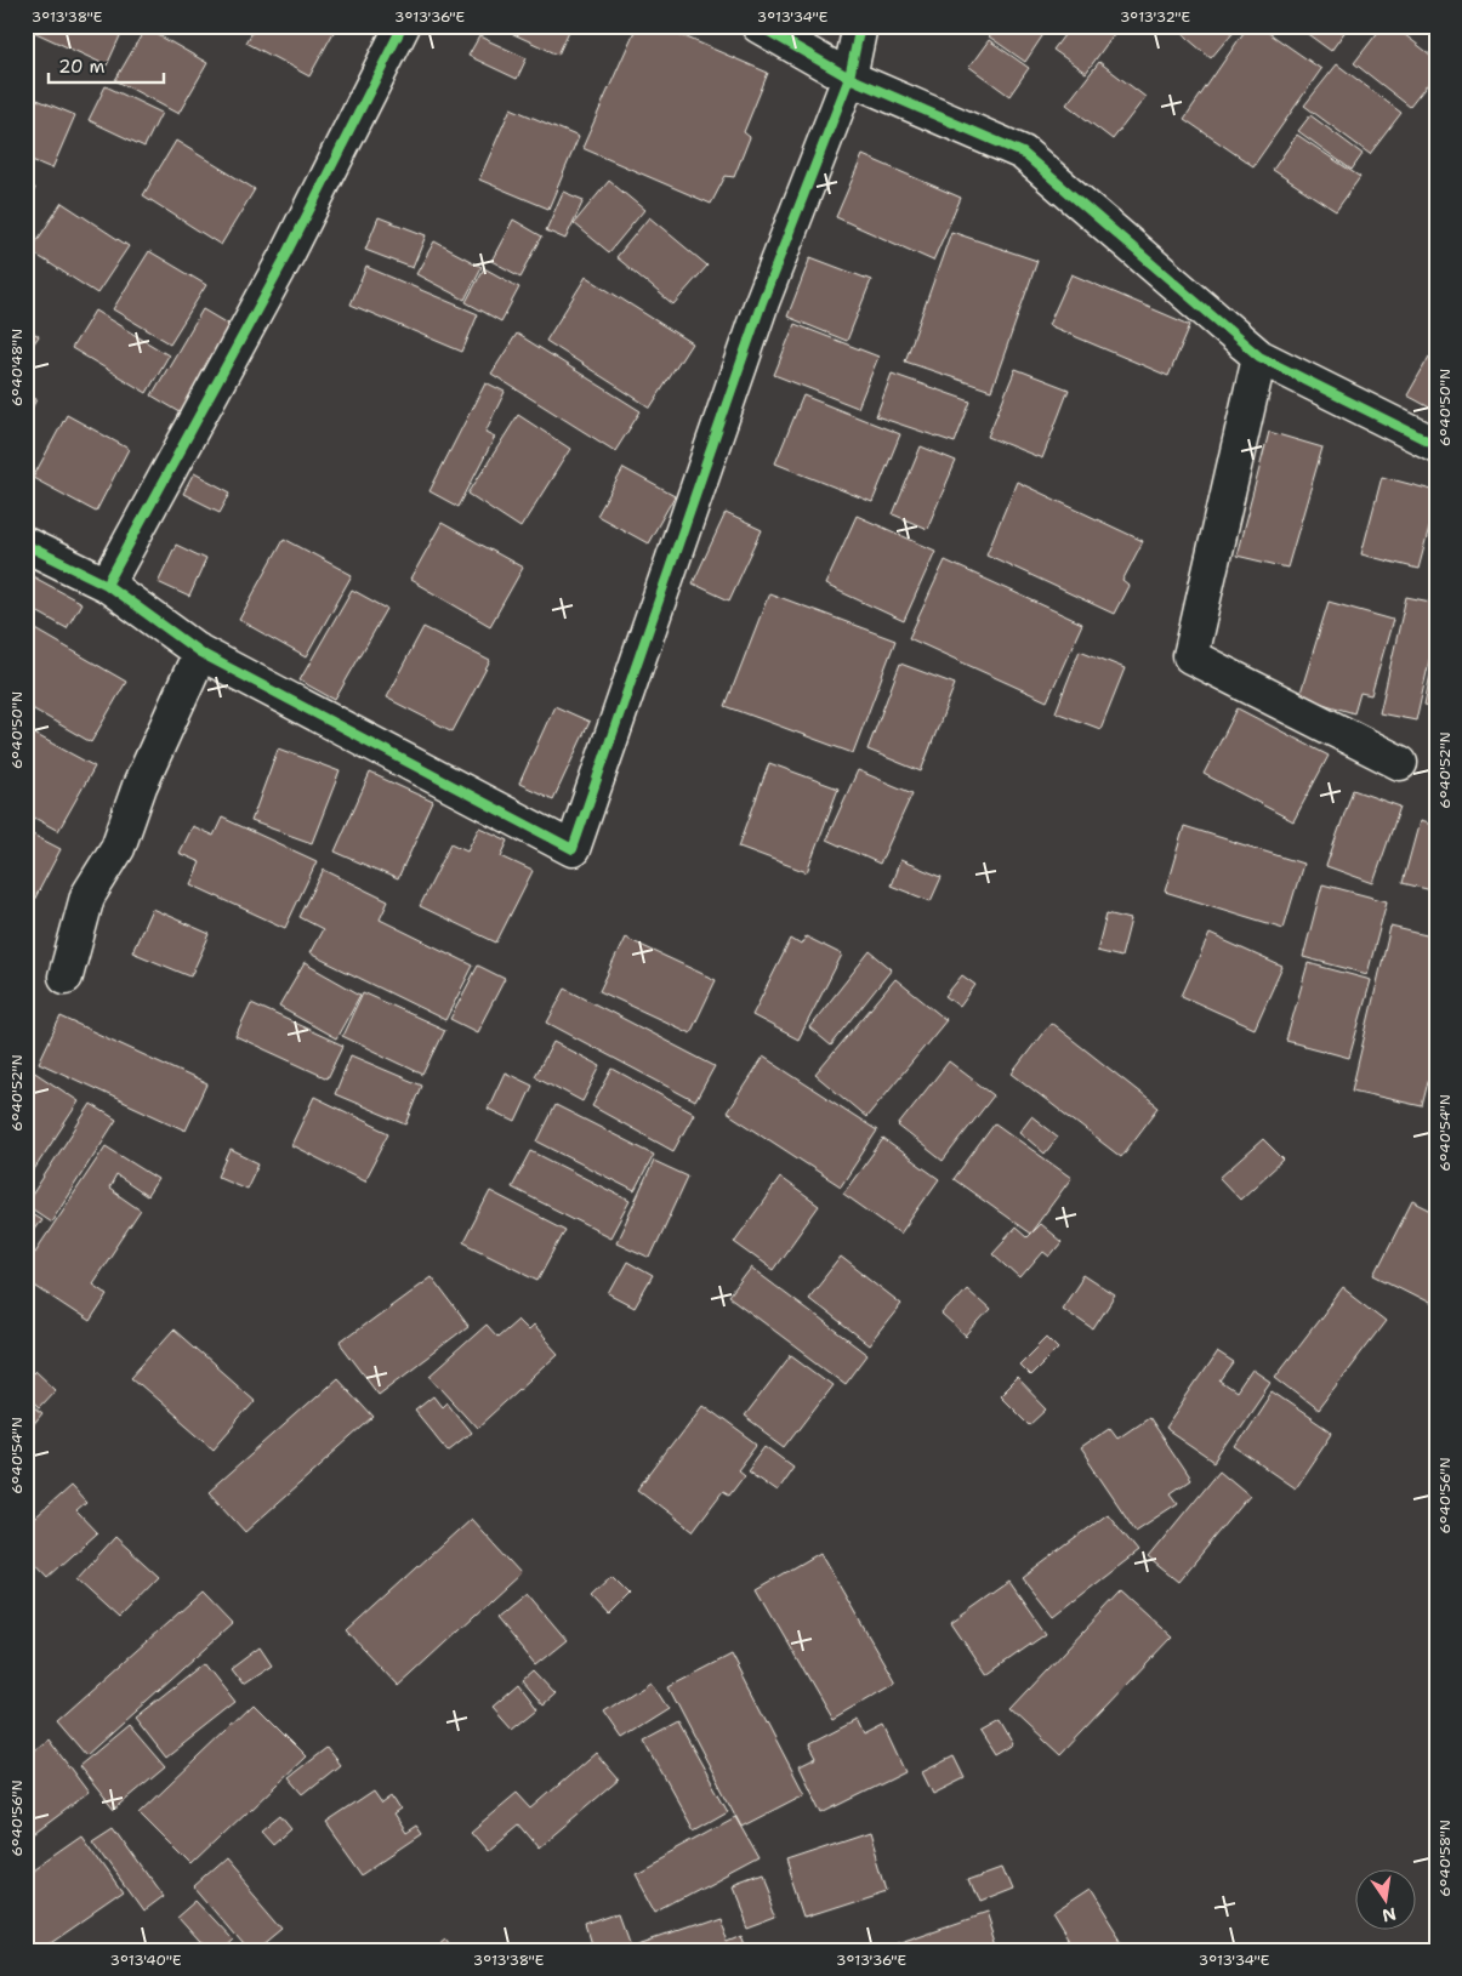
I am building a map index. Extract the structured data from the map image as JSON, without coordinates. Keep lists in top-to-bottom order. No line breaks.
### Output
{"scale_bar":"20 m","north":"bottom","coordinates":["3°13'38\"E","3°13'36\"E","3°13'34\"E","3°13'32\"E","6°40'48\"N","6°40'50\"N","6°40'52\"N","6°40'54\"N","6°40'56\"N","6°40'58\"N","3°13'40\"E"]}
